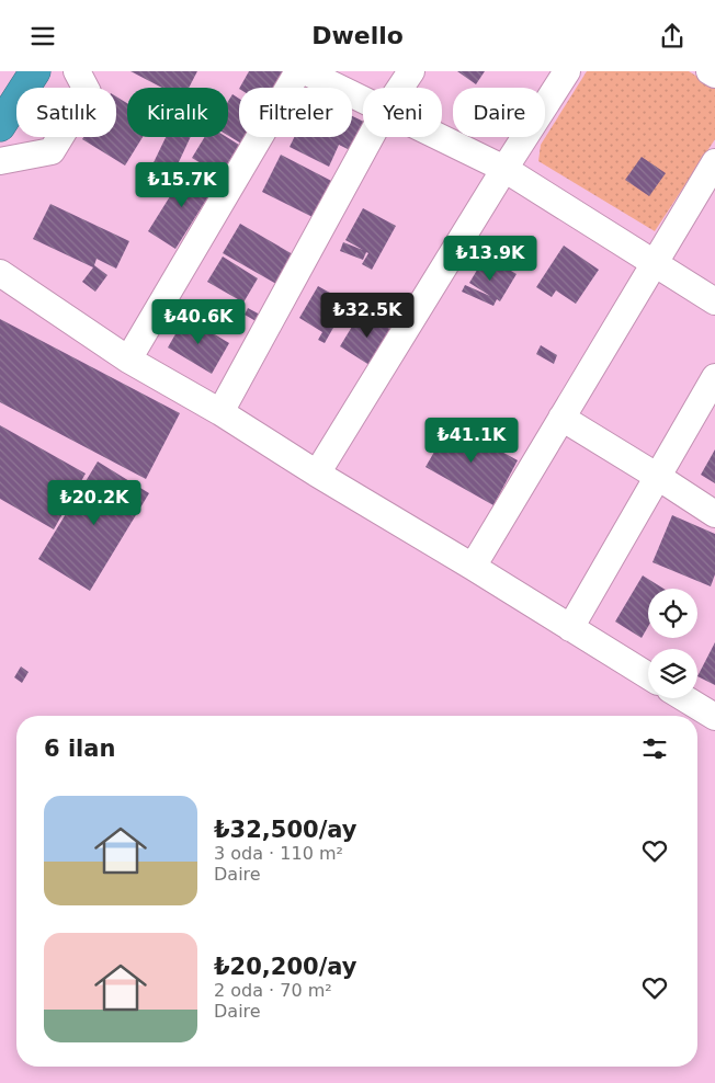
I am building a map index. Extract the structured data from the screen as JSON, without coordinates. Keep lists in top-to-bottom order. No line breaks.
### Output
{"page":{"header":"Dwello","chip":["Satılık","Kiralık","Filtreler","Yeni","Daire"],"price":["₺15.7K","₺13.9K","₺32.5K","₺40.6K","₺41.1K","₺20.2K"],"heading":"6 ilan","list":[{"name":"₺32,500/ay","note":"3 oda · 110 m² · Daire"},{"name":"₺20,200/ay","note":"2 oda · 70 m² · Daire"}]}}
